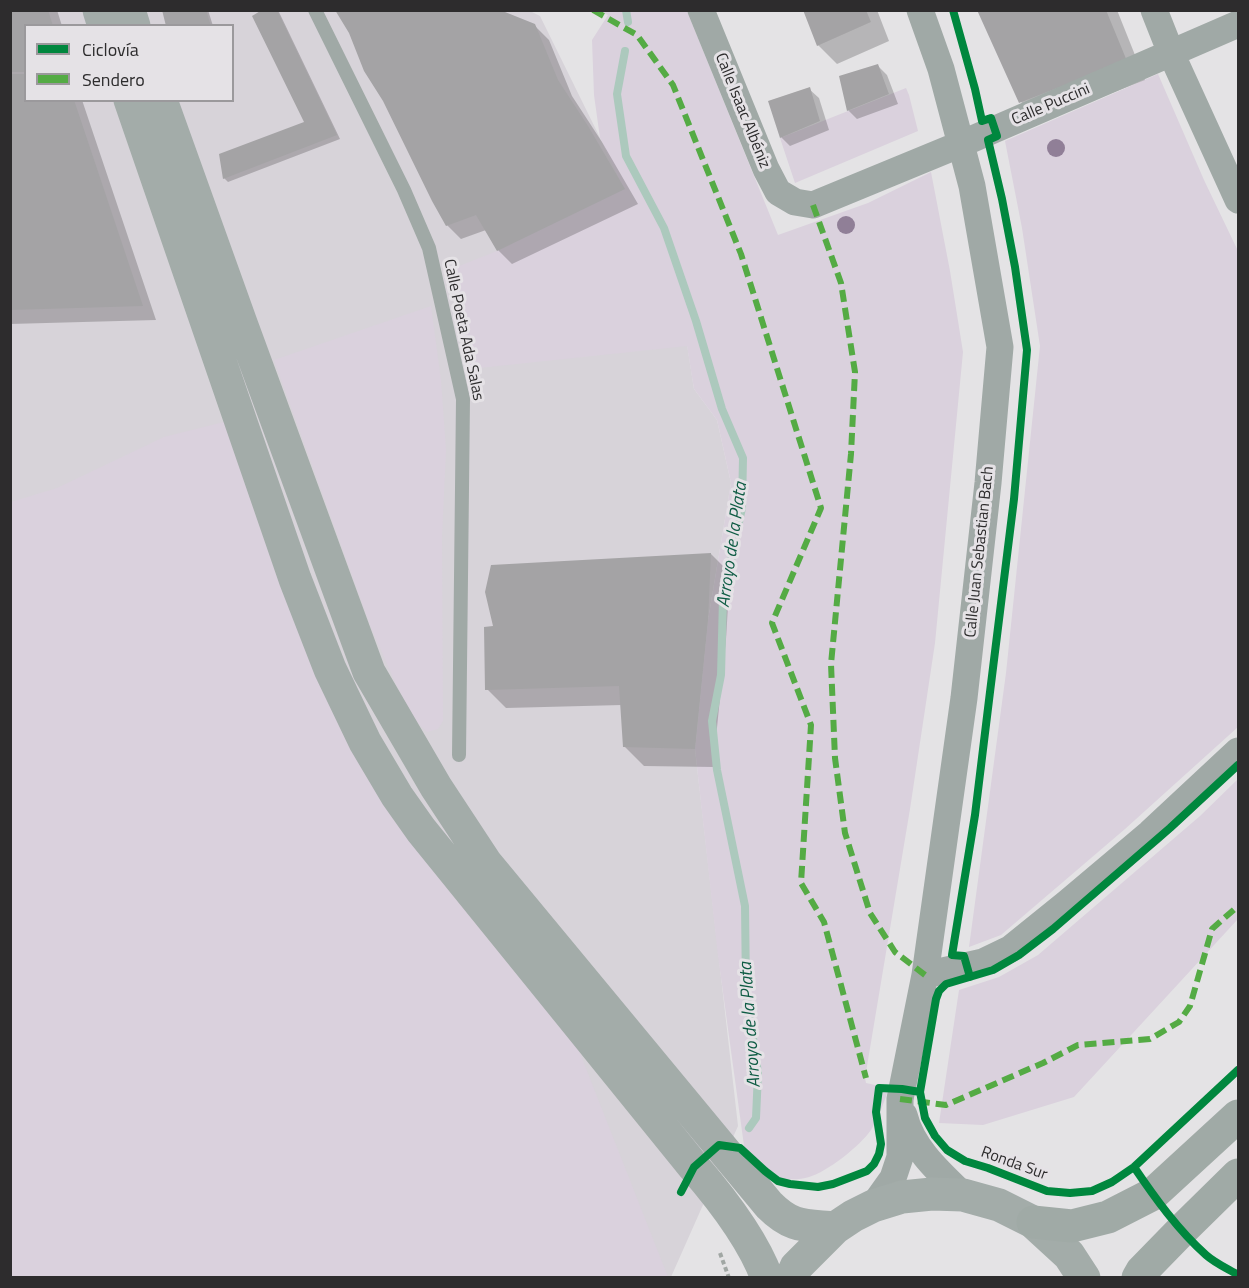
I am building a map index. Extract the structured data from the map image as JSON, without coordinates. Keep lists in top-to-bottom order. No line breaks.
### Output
{"streets":{"street":["Calle Puccini","Calle Isaac Albéniz","Calle Juan Sebastian Bach"],"lane":["Calle Poeta Ada Salas"],"cycle path":["Ronda Sur"]},"crossings":[["Calle Puccini","Calle Isaac Albéniz"],["Calle Puccini","Calle Juan Sebastian Bach"]],"water":["Arroyo de la Plata"],"legend":["Ciclovía","Sendero"]}
